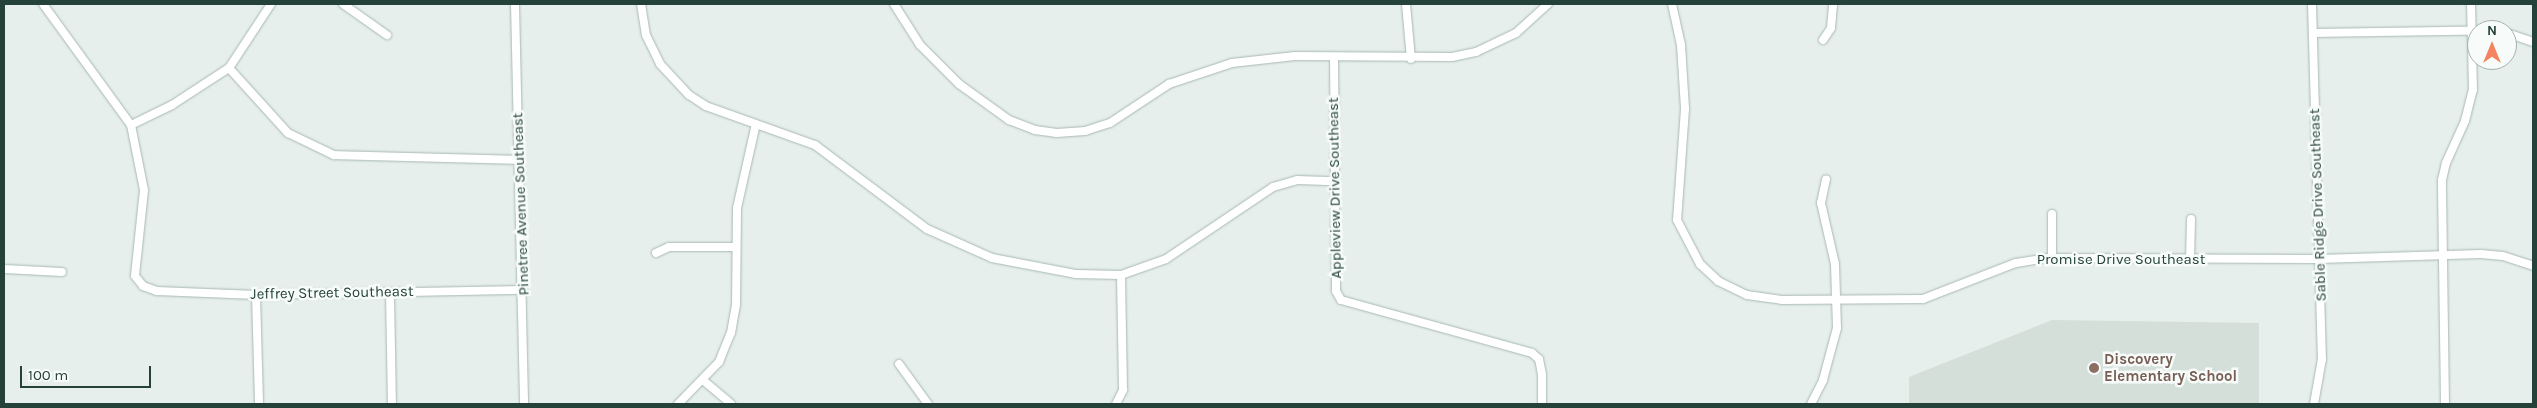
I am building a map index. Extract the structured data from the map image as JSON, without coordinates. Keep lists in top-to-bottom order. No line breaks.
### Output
{"streets":{"street":["Appleview Drive Southeast","Pinetree Avenue Southeast","Sable Ridge Drive Southeast","Promise Drive Southeast","Jeffrey Street Southeast"]},"crossings":[["Pinetree Avenue Southeast","Jeffrey Street Southeast"],["Sable Ridge Drive Southeast","Promise Drive Southeast"]],"places":["Discovery Elementary School"],"scale_bar":"100 m","north":"top"}
